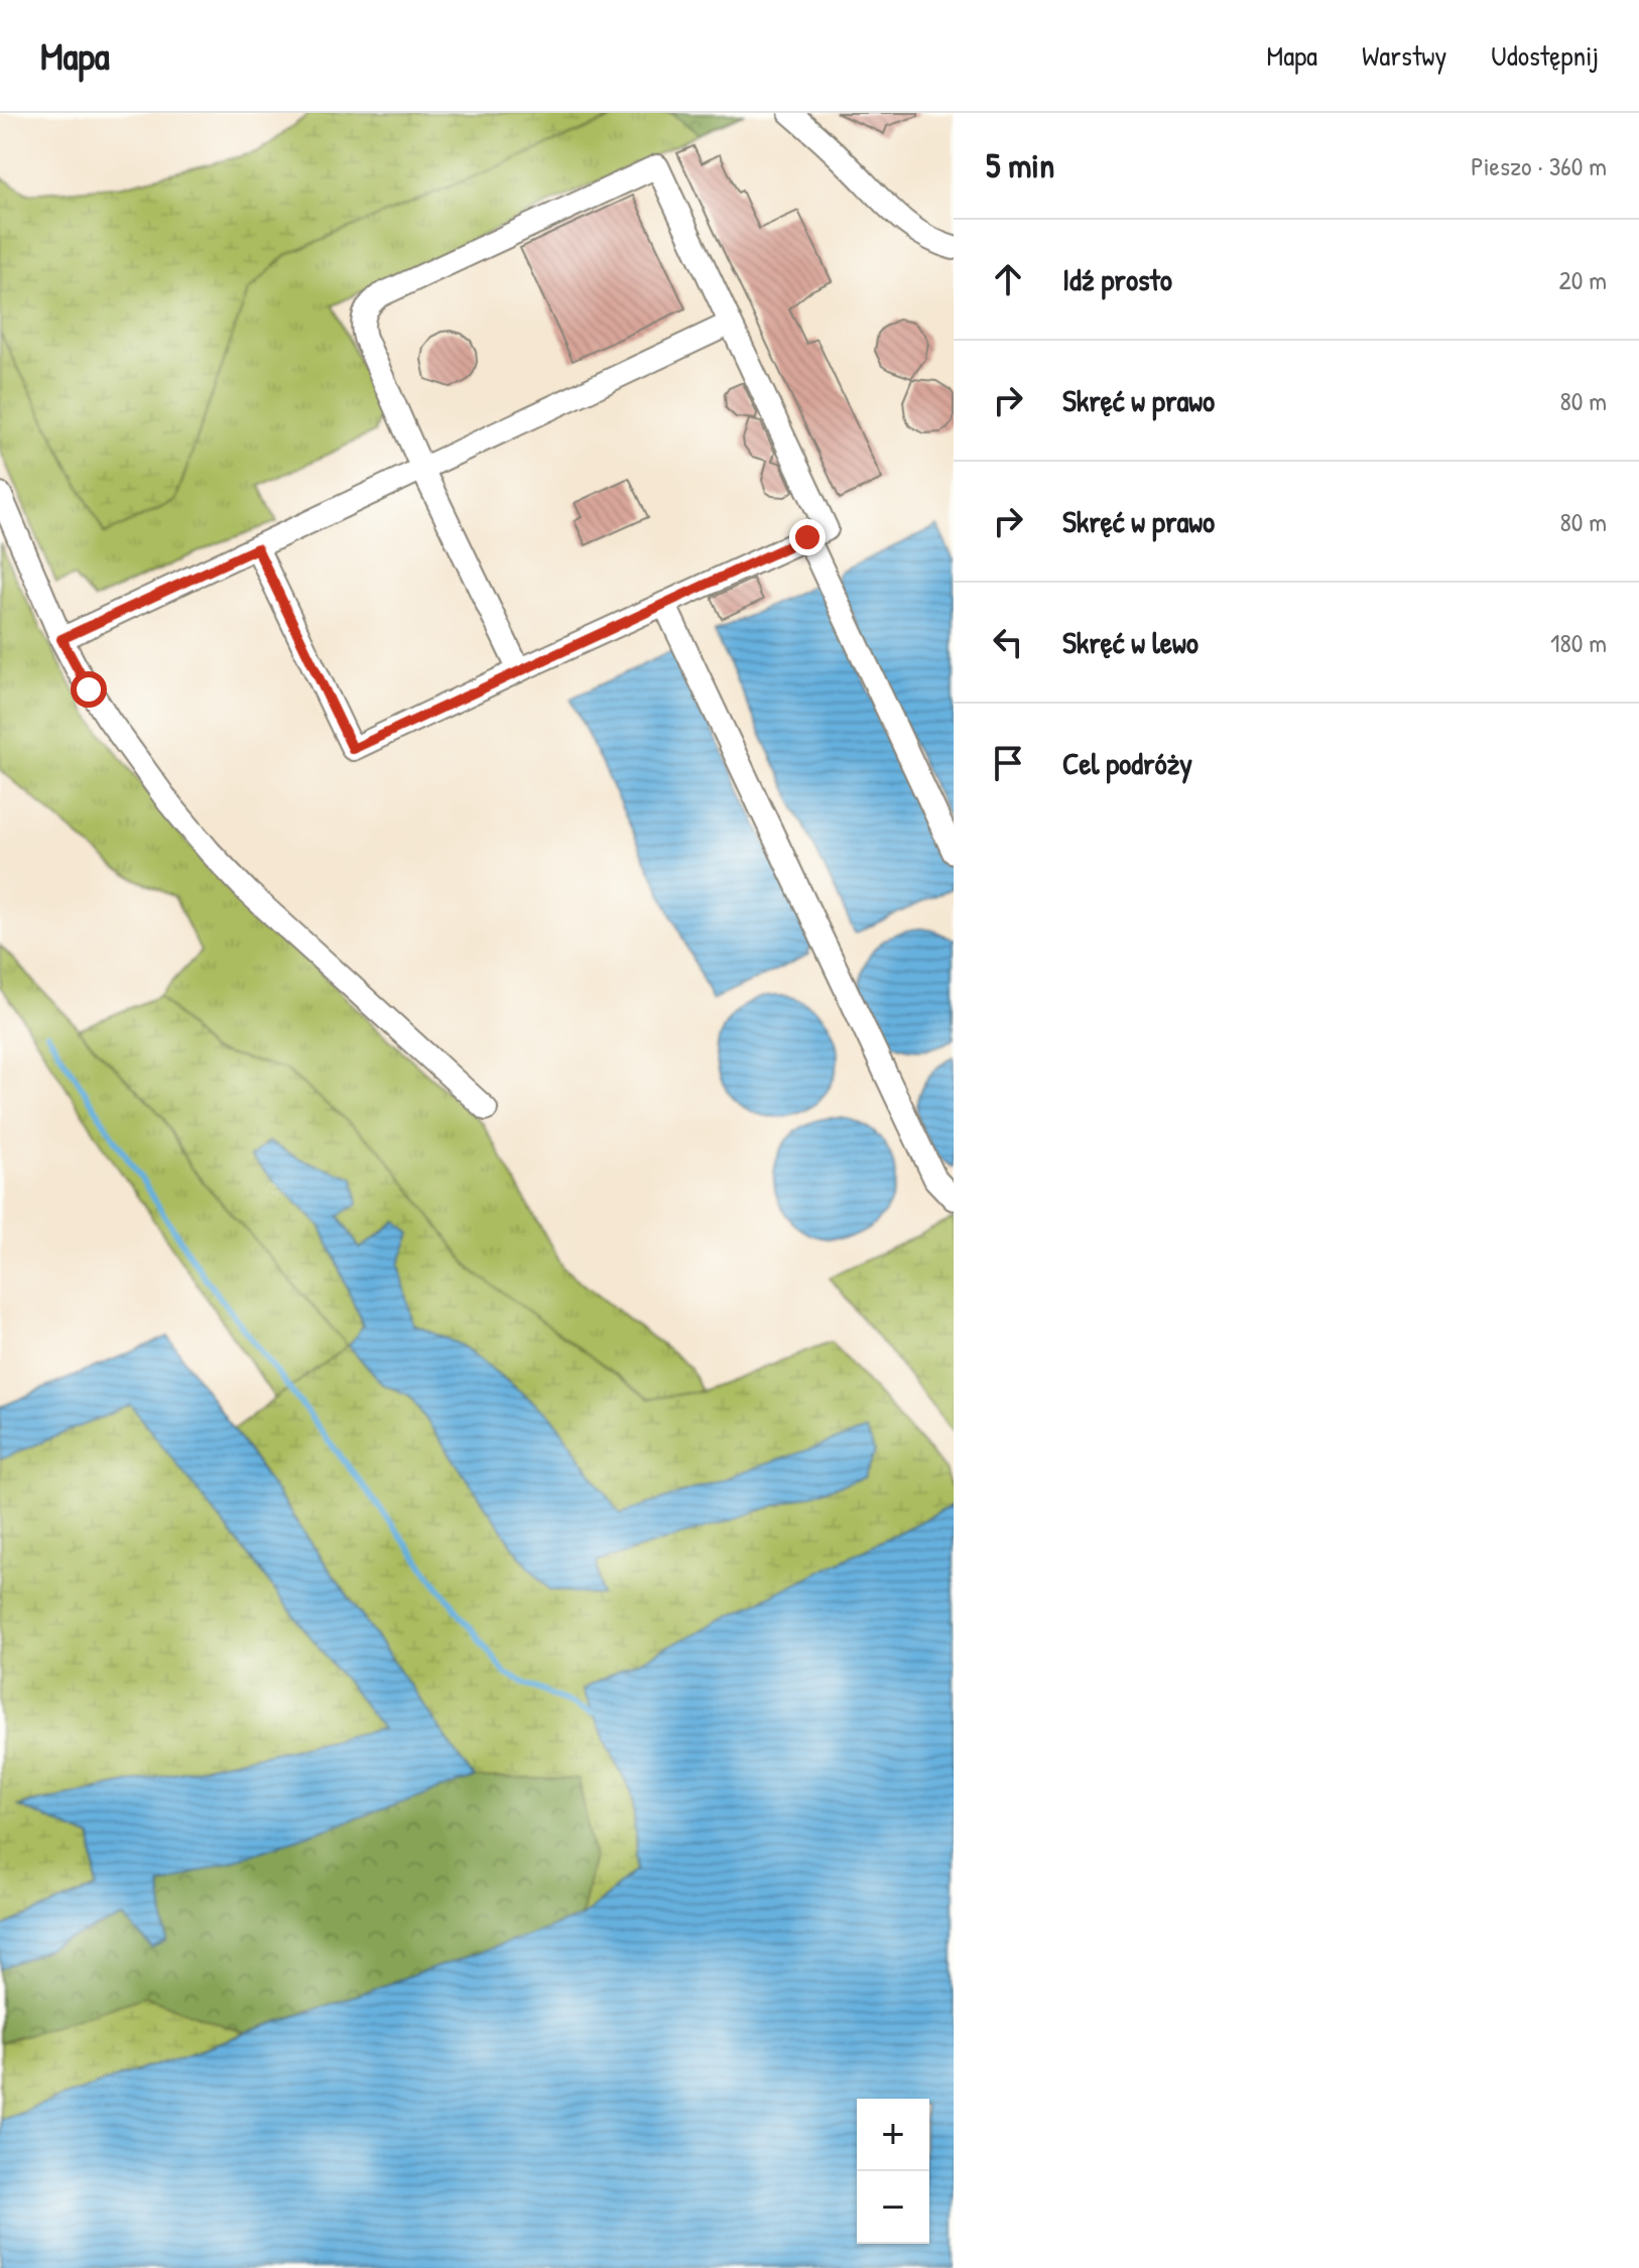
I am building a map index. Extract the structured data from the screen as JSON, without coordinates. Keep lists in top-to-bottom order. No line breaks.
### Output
{"page":{"header":"Mapa","nav":["Mapa","Warstwy","Udostępnij"],"heading":["5 min","Pieszo · 360 m"],"list":[["Idź prosto","20 m"],["Skręć w prawo","80 m"],["Skręć w prawo","80 m"],["Skręć w lewo","180 m"],"Cel podróży"],"map_buttons":["+","−"]}}
